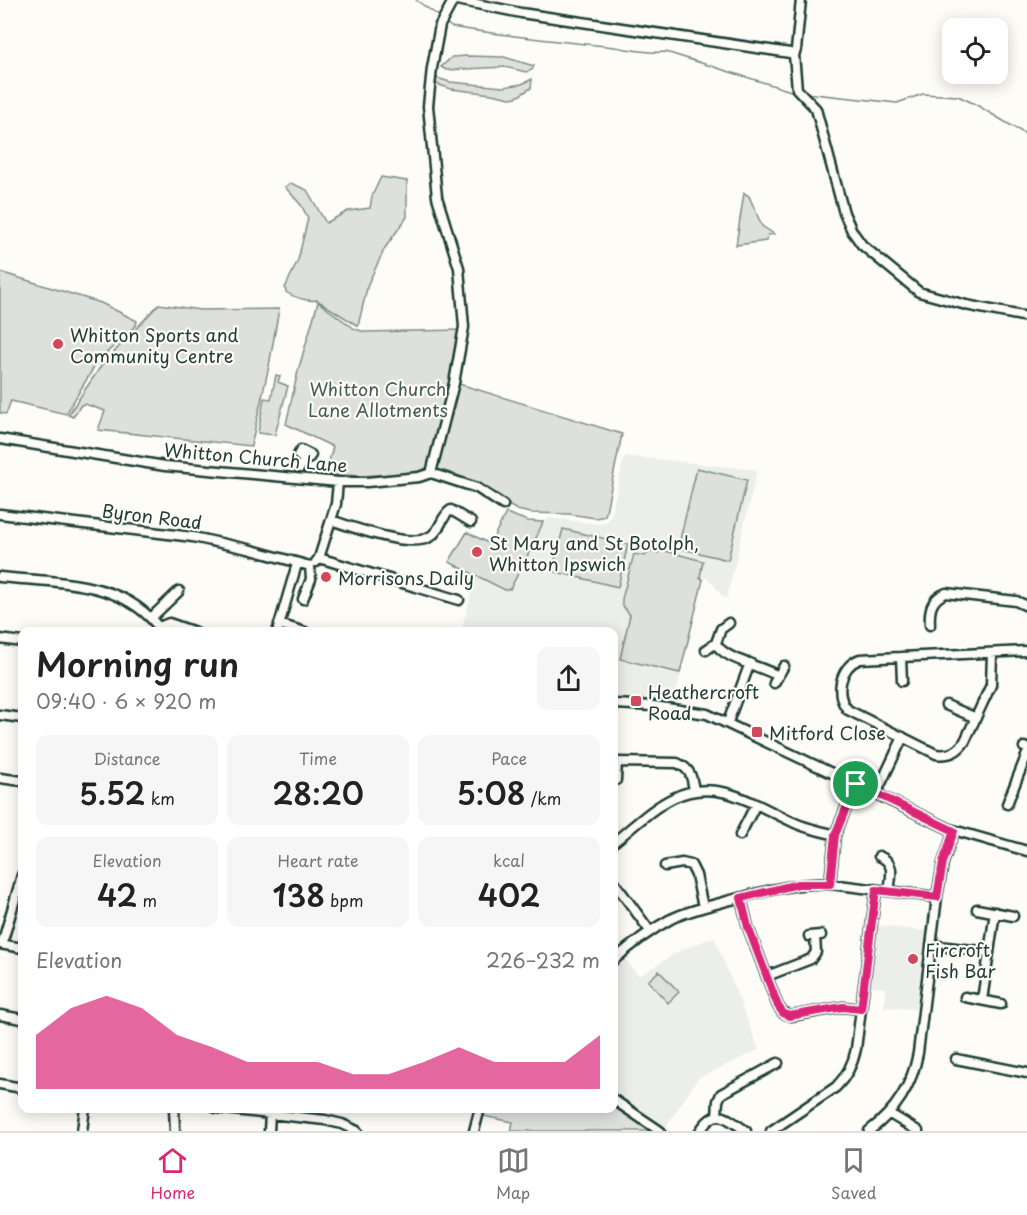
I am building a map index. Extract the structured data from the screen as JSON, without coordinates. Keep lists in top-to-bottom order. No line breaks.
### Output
{"streets":{"street":["Whitton Church Lane","Byron Road"]},"parks":["Whitton Church Lane Allotments"],"places":{"other":["Whitton Sports and Community Centre","St Mary and St Botolph, Whitton Ipswich","Morrisons Daily","Fircroft Fish Bar"],"transit":["Heathercroft Road","Mitford Close"]},"page":{"heading":["Morning run","09:40 · 6 × 920 m"],"stats":[["Distance","5.52 km"],["Time","28:20"],["Pace","5:08 /km"],["Elevation","42 m"],["Heart rate","138 bpm"],["kcal","402"]],"chart":["Elevation","226–232 m"],"tabs":["Home","Map","Saved"]}}
